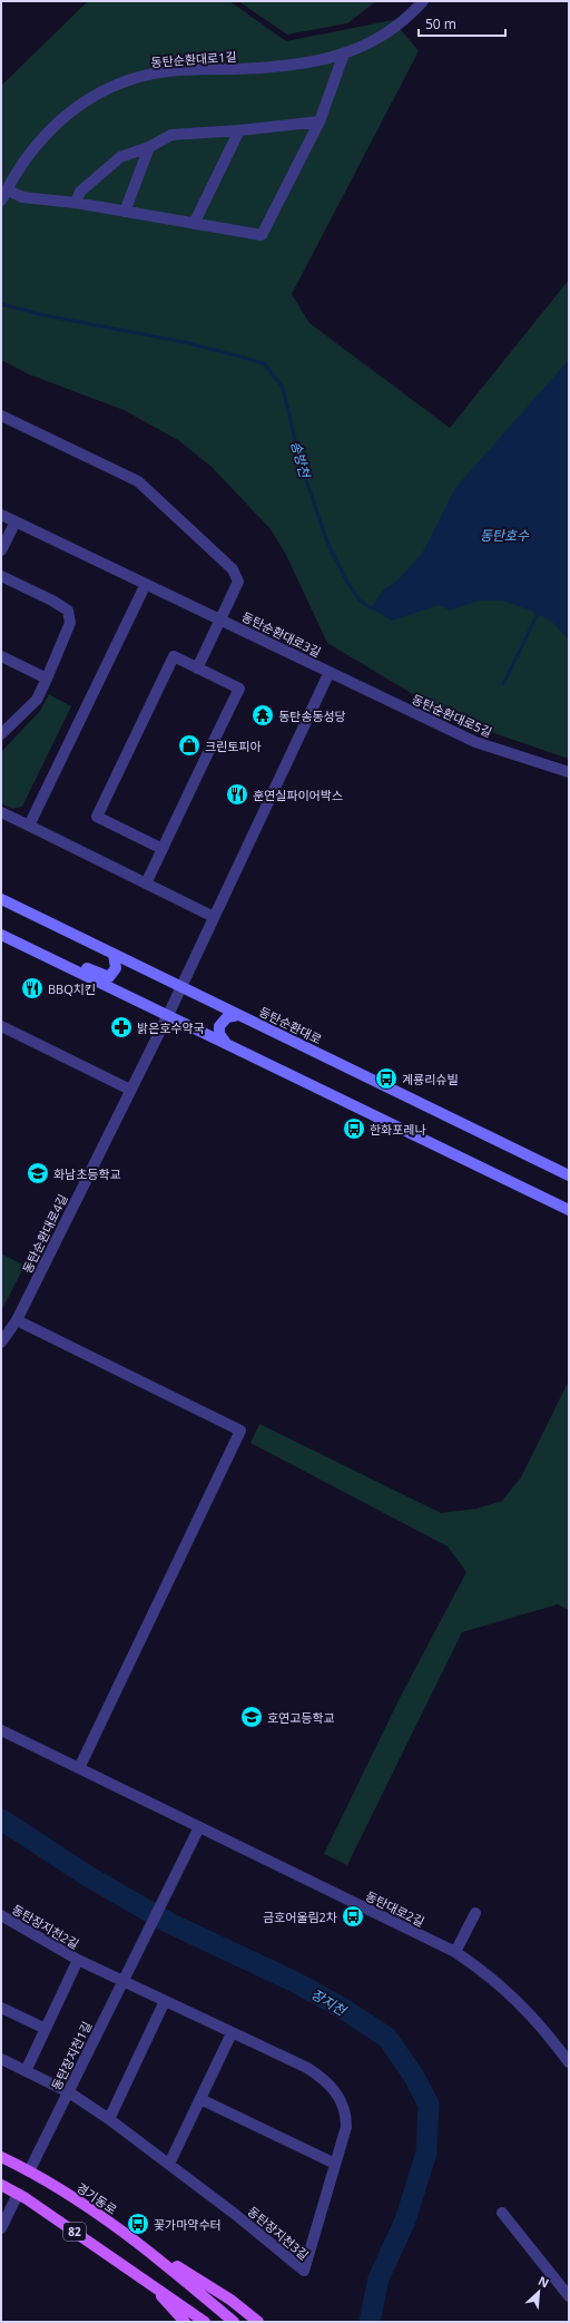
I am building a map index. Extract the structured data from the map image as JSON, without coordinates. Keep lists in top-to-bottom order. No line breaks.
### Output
{"streets":{"main road":["동탄순환대로","경기동로","82"],"street":["동탄순환대로1길","동탄순환대로3길","동탄순환대로5길","동탄순환대로4길","동탄대로2길","동탄장지천2길","동탄장지천1길","동탄장지천3길"]},"crossings":[["동탄순환대로3길","동탄순환대로5길"],["동탄순환대로3길","동탄순환대로"],["동탄순환대로3길","동탄순환대로4길"],["동탄대로2길","동탄장지천1길"],["동탄장지천2길","동탄장지천1길"],["동탄장지천2길","동탄장지천3길"],["동탄장지천1길","경기동로"],["동탄장지천1길","동탄장지천3길"]],"water":["송방천","동탄호수","장지천"],"places":{"temple":["동탄송동성당"],"shop":["크린토피아"],"restaurant":["훈연실파이어박스","BBQ치킨"],"pharmacy":["밝은호수약국"],"bus stop":["계룡리슈빌","한화포레나","금호어울림2차","꽃가마약수터"],"school or university":["화남초등학교","호연고등학교"]},"scale_bar":"50 m","north":"top right"}
